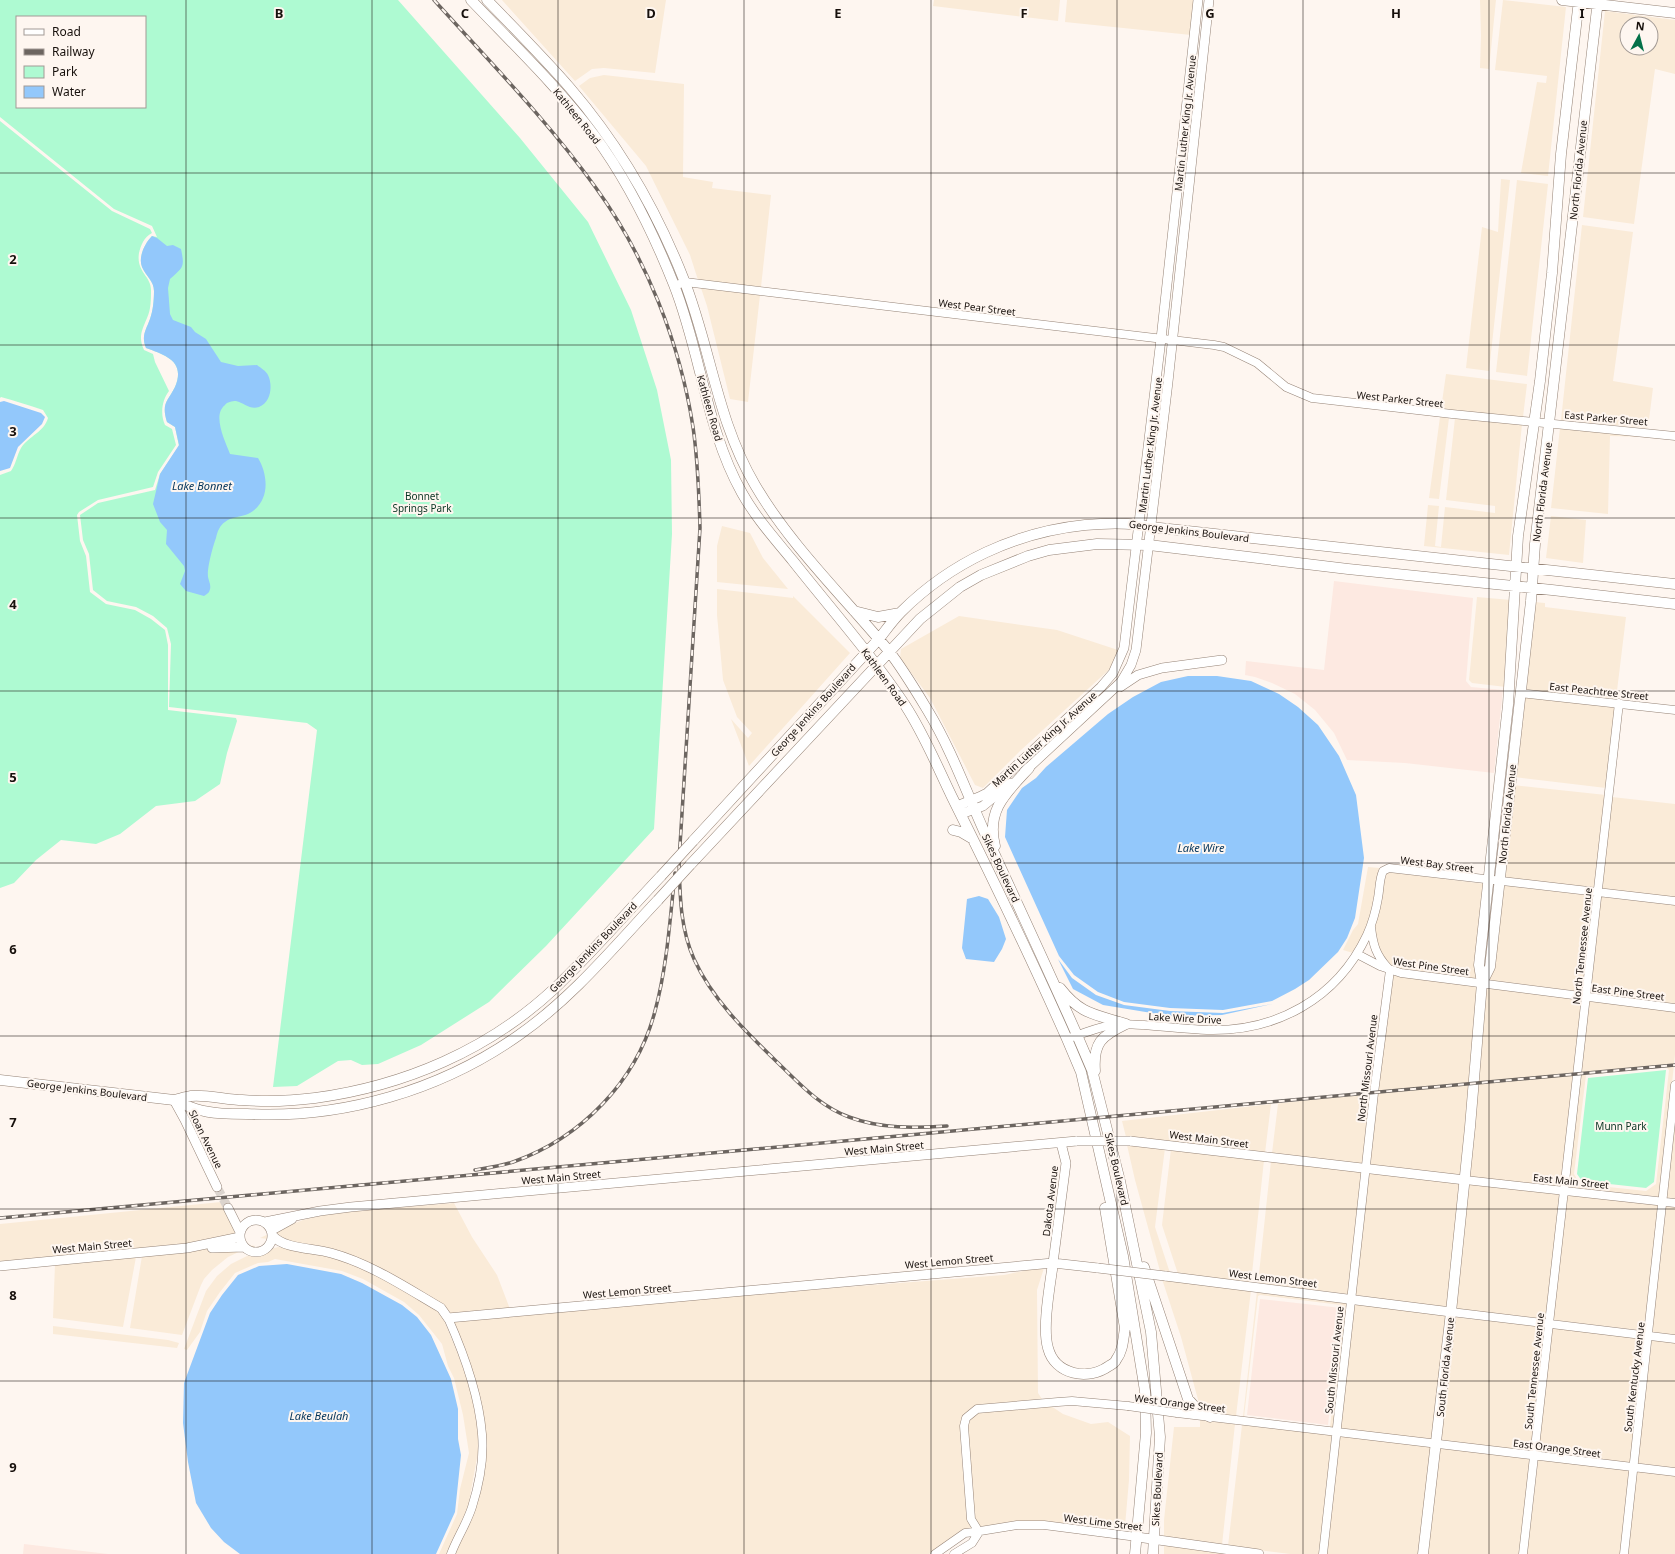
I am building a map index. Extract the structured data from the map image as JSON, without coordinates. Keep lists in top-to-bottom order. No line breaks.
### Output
{"streets":{"main road":["Kathleen Road","Martin Luther King Jr. Avenue","North Florida Avenue","George Jenkins Boulevard","Sikes Boulevard","Sloan Avenue","West Main Street","Dakota Avenue","West Lemon Street","South Florida Avenue","West Lime Street"],"street":["West Pear Street","West Parker Street","East Parker Street","East Peachtree Street","West Bay Street","North Tennessee Avenue","West Pine Street","East Pine Street","Lake Wire Drive","North Missouri Avenue","East Main Street","South Missouri Avenue","South Tennessee Avenue","South Kentucky Avenue","West Orange Street","East Orange Street"]},"crossings":[["Kathleen Road","Martin Luther King Jr. Avenue"],["Kathleen Road","West Pear Street"],["Kathleen Road","George Jenkins Boulevard"],["Kathleen Road","Sikes Boulevard"],["Martin Luther King Jr. Avenue","West Pear Street"],["Martin Luther King Jr. Avenue","George Jenkins Boulevard"],["Martin Luther King Jr. Avenue","Sikes Boulevard"],["North Florida Avenue","West Parker Street"],["North Florida Avenue","East Parker Street"],["North Florida Avenue","George Jenkins Boulevard"],["North Florida Avenue","East Peachtree Street"],["North Florida Avenue","West Bay Street"],["North Florida Avenue","West Pine Street"],["North Florida Avenue","East Pine Street"],["North Florida Avenue","West Main Street"],["North Florida Avenue","East Main Street"],["North Florida Avenue","South Florida Avenue"],["West Pear Street","West Parker Street"],["West Parker Street","East Parker Street"],["George Jenkins Boulevard","Sloan Avenue"],["East Peachtree Street","North Tennessee Avenue"],["West Bay Street","North Tennessee Avenue"],["West Bay Street","Lake Wire Drive"],["Sikes Boulevard","Lake Wire Drive"],["Sikes Boulevard","West Lime Street"],["North Tennessee Avenue","East Pine Street"],["North Tennessee Avenue","East Main Street"],["North Tennessee Avenue","South Tennessee Avenue"],["West Pine Street","East Pine Street"],["West Pine Street","Lake Wire Drive"],["West Pine Street","North Missouri Avenue"],["North Missouri Avenue","West Main Street"],["North Missouri Avenue","South Missouri Avenue"],["West Main Street","East Main Street"],["West Main Street","Dakota Avenue"],["West Main Street","South Missouri Avenue"],["West Main Street","South Florida Avenue"],["East Main Street","South Florida Avenue"],["East Main Street","South Tennessee Avenue"],["East Main Street","South Kentucky Avenue"],["Dakota Avenue","West Lemon Street"],["West Lemon Street","South Missouri Avenue"],["West Lemon Street","South Florida Avenue"],["South Missouri Avenue","West Orange Street"],["South Florida Avenue","West Orange Street"],["South Florida Avenue","East Orange Street"],["South Tennessee Avenue","East Orange Street"],["South Kentucky Avenue","East Orange Street"],["West Orange Street","East Orange Street"],["West Orange Street","West Lime Street"]],"water":["Lake Bonnet","Lake Wire","Lake Beulah"],"parks":["Bonnet Springs Park","Munn Park"],"legend":["Road","Railway","Park","Water"],"north":"top","grid":{"columns":["B","C","D","E","F","G","H","I"],"rows":["2","3","4","5","6","7","8","9"]}}
